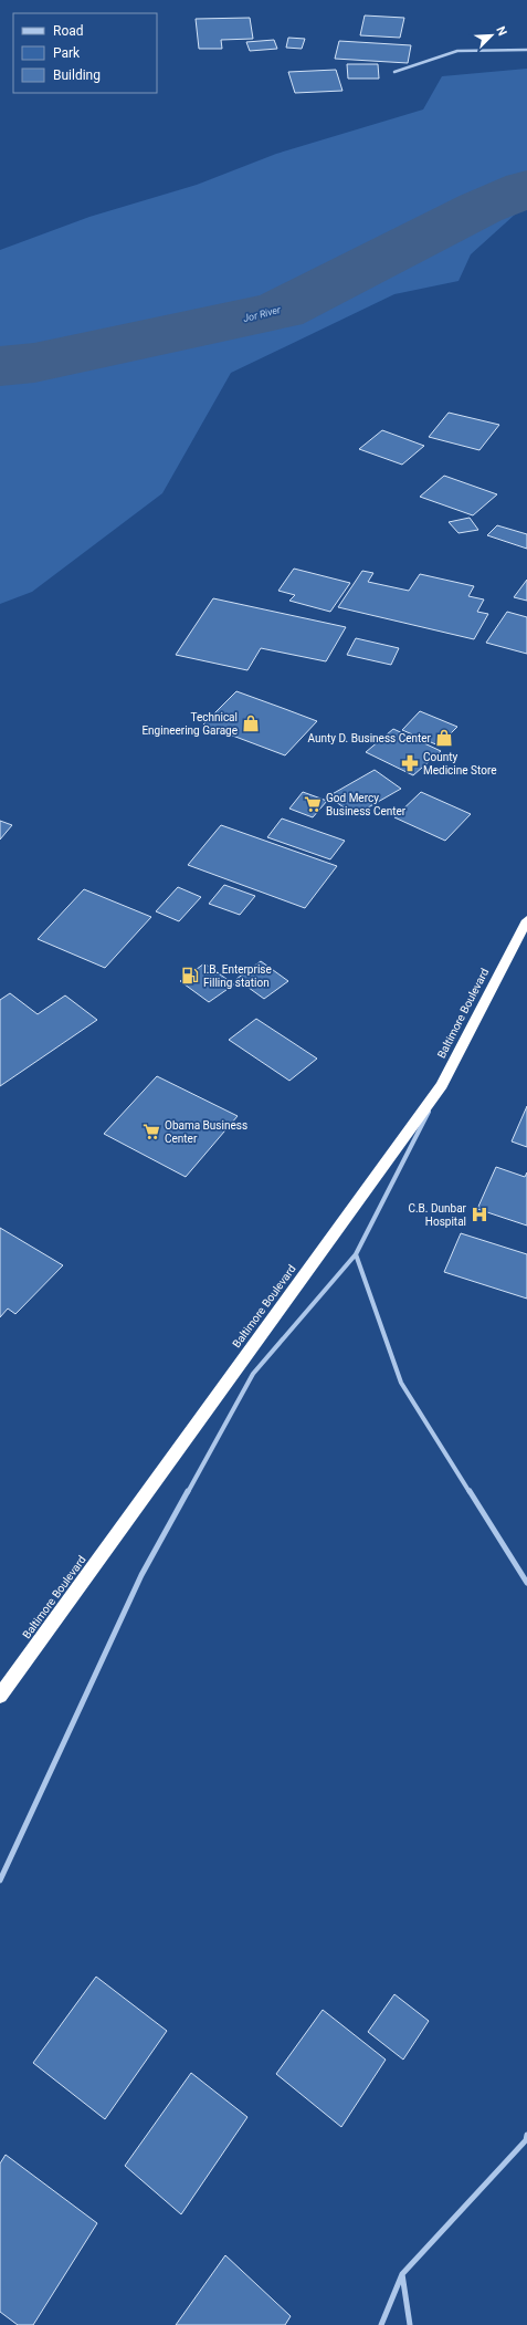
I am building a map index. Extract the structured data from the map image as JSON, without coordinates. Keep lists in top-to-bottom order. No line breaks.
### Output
{"streets":{"highway":["Baltimore Boulevard"]},"water":["Jor River"],"places":{"shop":["Technical Engineering Garage","Aunty D. Business Center"],"pharmacy":["County Medicine Store"],"supermarket":["God Mercy Business Center","Obama Business Center"],"fuel station":["I.B. Enterprise Filling station"],"hospital":["C.B. Dunbar Hospital"]},"legend":["Road","Park","Building"],"north":"top right"}
